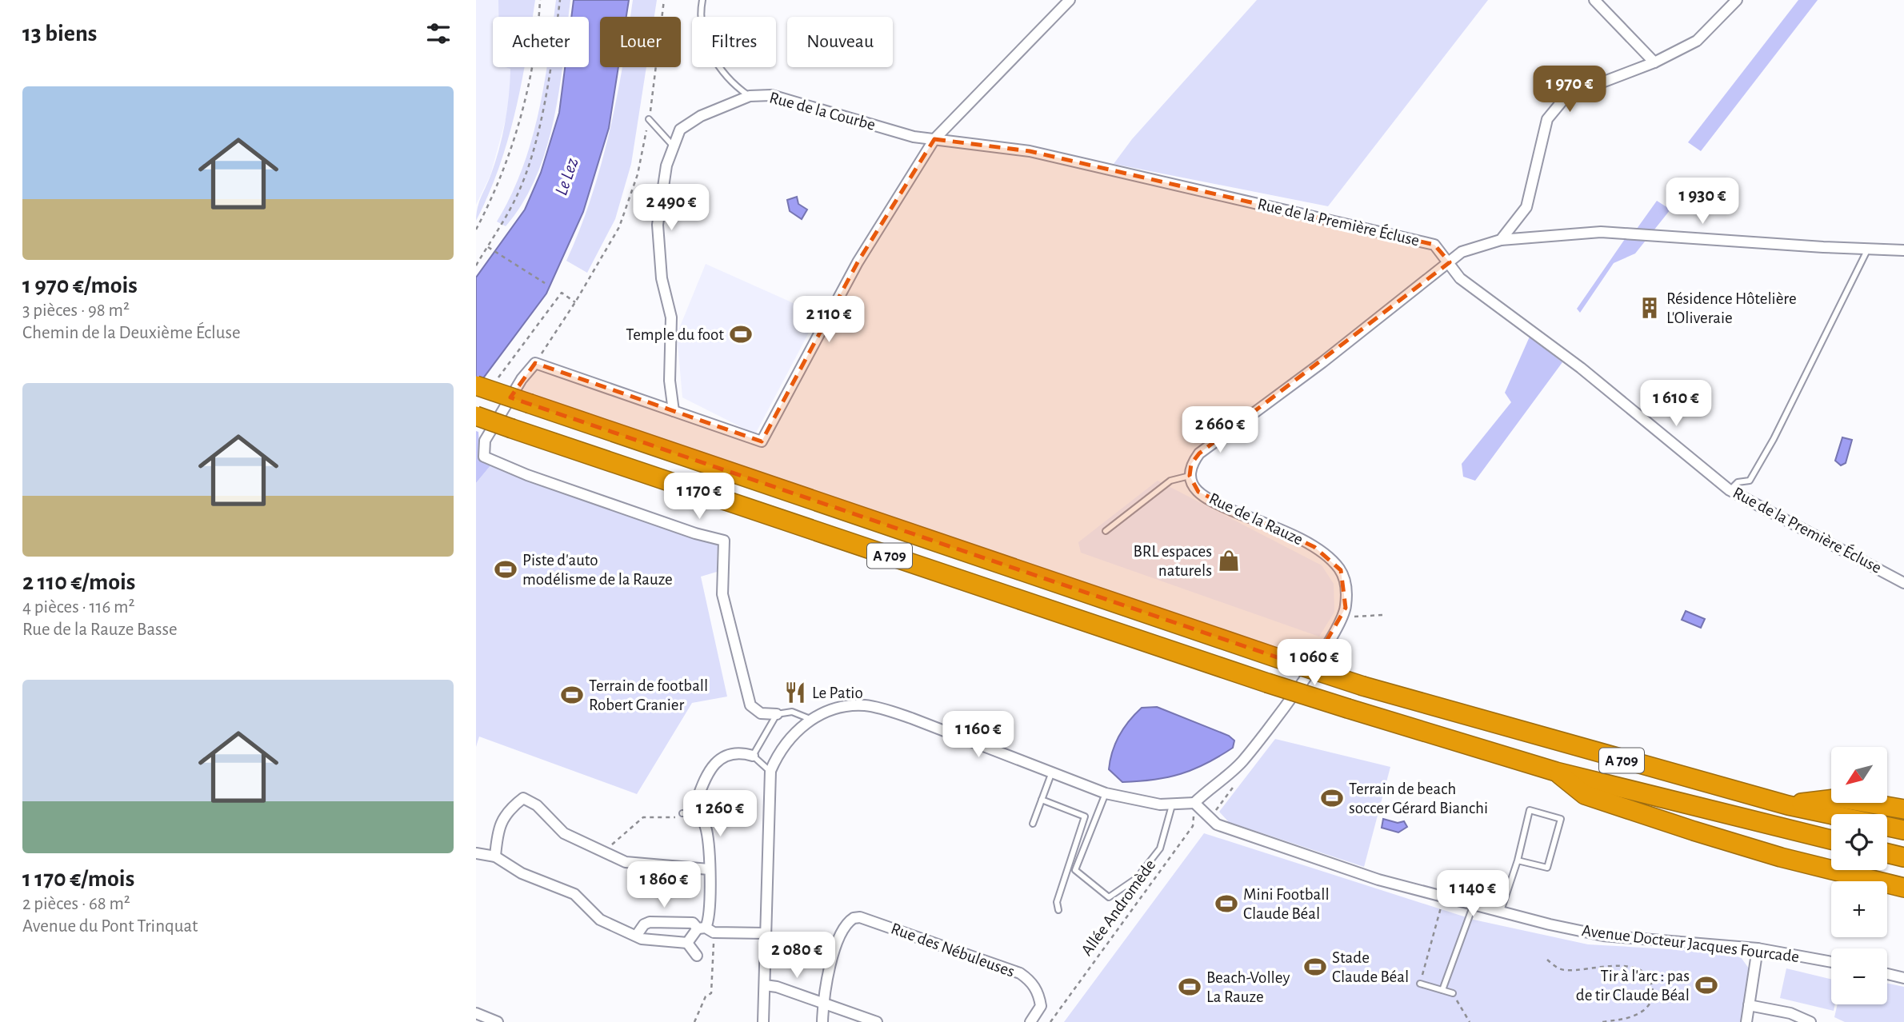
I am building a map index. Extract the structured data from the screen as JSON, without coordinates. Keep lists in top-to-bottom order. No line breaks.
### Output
{"streets":{"highway":["A 709"],"street":["Rue de la Courbe","Rue de la Première Écluse","Rue de la Rauze","Avenue Docteur Jacques Fourcade","Rue des Nébuleuses"],"path":["Allée Andromède"]},"crossings":[["Rue de la Courbe","Rue de la Première Écluse"],["Rue de la Rauze","Allée Andromède"],["Rue de la Rauze","Avenue Docteur Jacques Fourcade"],["Allée Andromède","Avenue Docteur Jacques Fourcade"]],"water":["Le Lez"],"places":{"building":["Résidence Hôtelière L'Oliveraie"],"sports":["Temple du foot","Piste d'auto modélisme de la Rauze","Terrain de football Robert Granier","Terrain de beach soccer Gérard Bianchi","Mini Football Claude Béal","Stade Claude Béal","Tir à l'arc : pas de tir Claude Béal","Beach-Volley La Rauze"],"shop":["BRL espaces naturels"],"restaurant":["Le Patio"]},"north":"bottom left","page":{"heading":"13 biens","chip":["Acheter","Louer","Filtres","Nouveau"],"price":["1 970 €","1 930 €","2 490 €","2 110 €","1 610 €","2 660 €","1 170 €","1 060 €","1 160 €","1 260 €","1 860 €","1 140 €","2 080 €"],"list":[{"name":"1 970 €/mois","note":"3 pièces · 98 m² · Chemin de la Deuxième Écluse"},{"name":"2 110 €/mois","note":"4 pièces · 116 m² · Rue de la Rauze Basse"},{"name":"1 170 €/mois","note":"2 pièces · 68 m² · Avenue du Pont Trinquat"}],"map_buttons":["+","−"]}}
